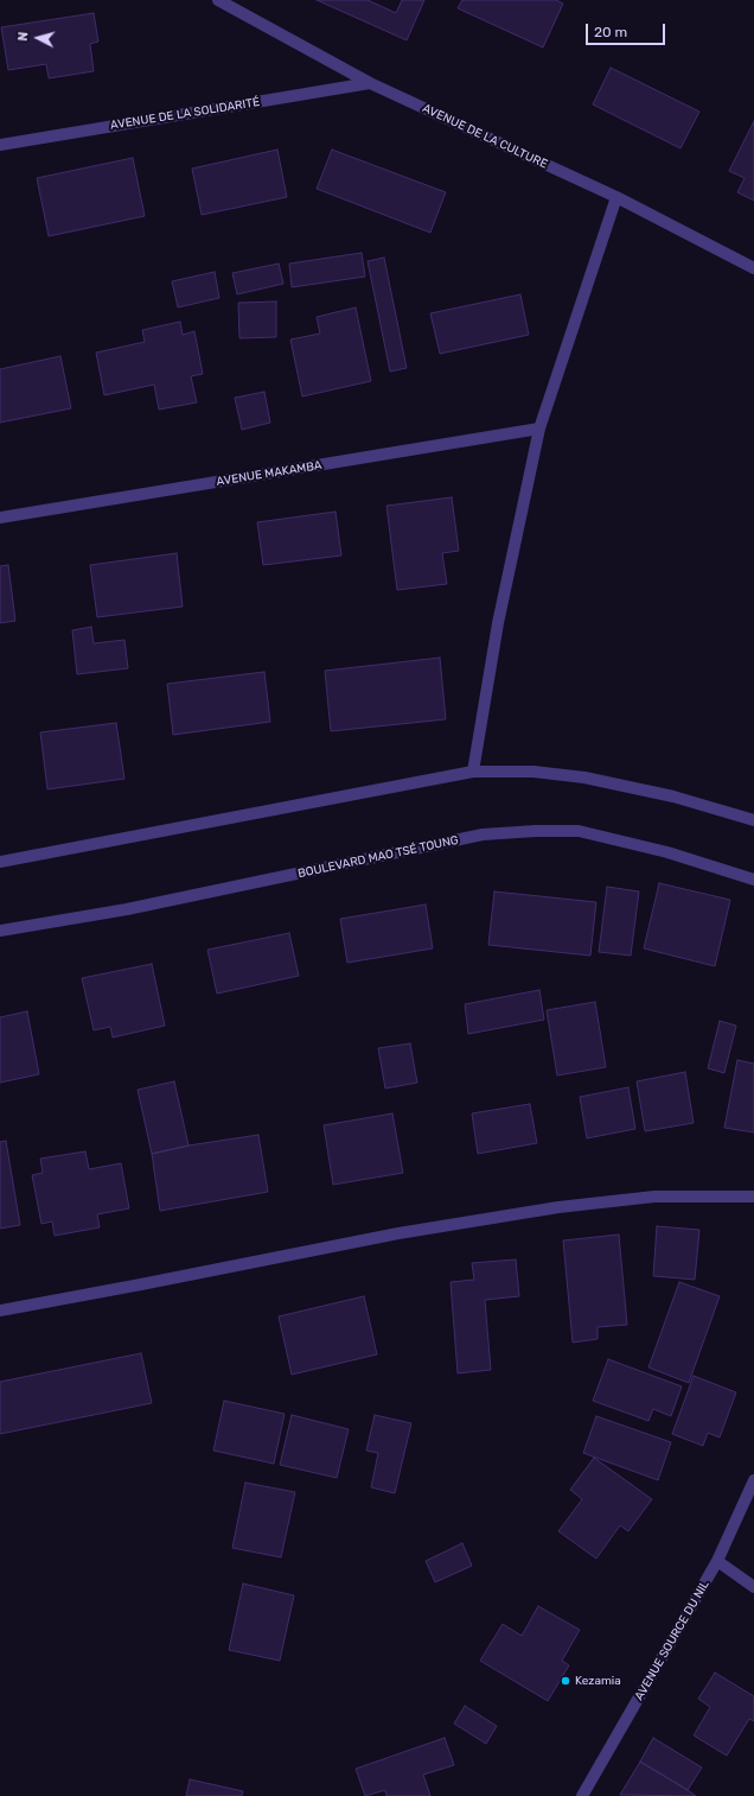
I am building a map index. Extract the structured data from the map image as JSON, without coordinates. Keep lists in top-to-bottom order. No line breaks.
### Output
{"streets":{"street":["AVENUE DE LA SOLIDARITÉ","AVENUE DE LA CULTURE","AVENUE MAKAMBA","BOULEVARD MAO TSÉ TOUNG","AVENUE SOURCE DU NIL"]},"crossings":[["AVENUE DE LA SOLIDARITÉ","AVENUE DE LA CULTURE"]],"places":["Kezamia"],"scale_bar":"20 m","north":"left"}
